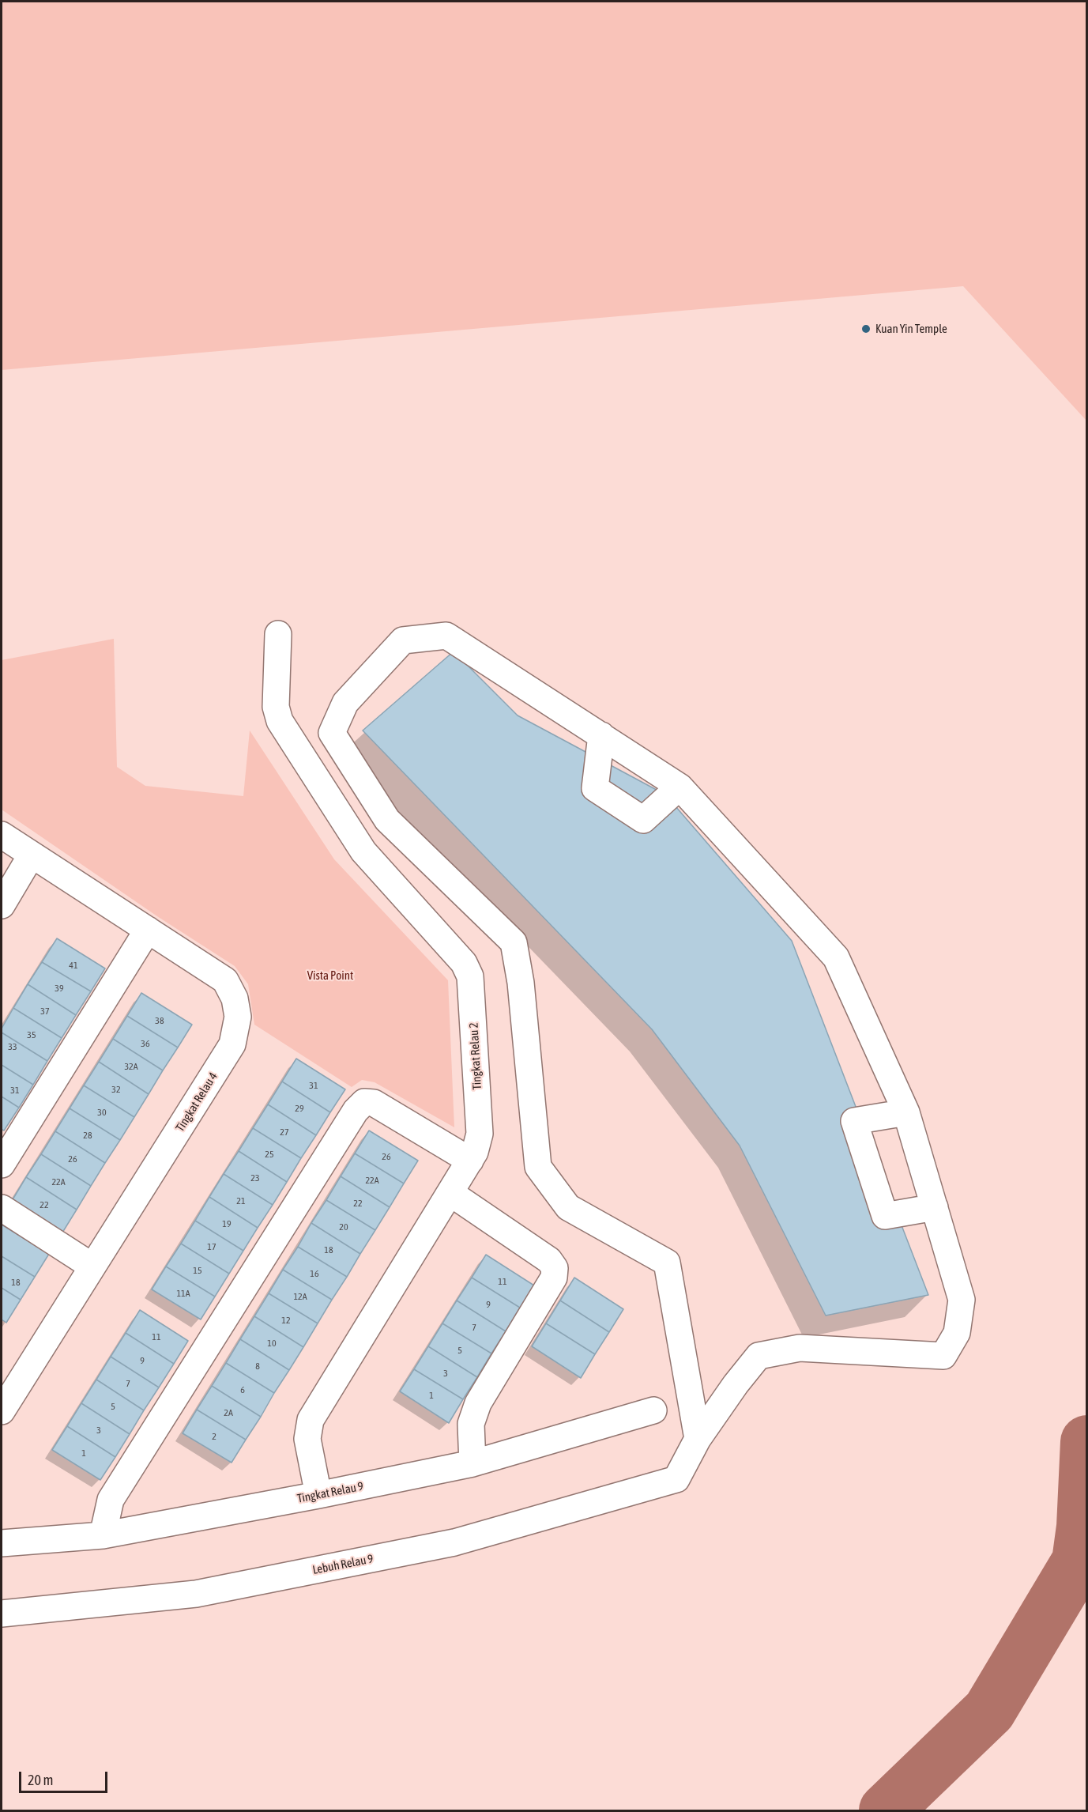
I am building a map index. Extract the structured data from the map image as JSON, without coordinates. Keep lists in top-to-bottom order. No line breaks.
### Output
{"streets":{"street":["Tingkat Relau 2","Tingkat Relau 4","Tingkat Relau 9","Lebuh Relau 9"]},"crossings":[["Tingkat Relau 2","Tingkat Relau 9"]],"parks":["Vista Point"],"places":["Kuan Yin Temple"],"house_numbers":["41","39","37","38","35","36","33","32A","31","32","31","29","30","27","28","25","26","26","23","22A","22A","21","22","22","19","20","17","18","15","16","11","18","11A","12A","9","12","7","11","10","5","9","8","3","7","6","1","5","2A","3","2","1"],"scale_bar":"20 m"}
